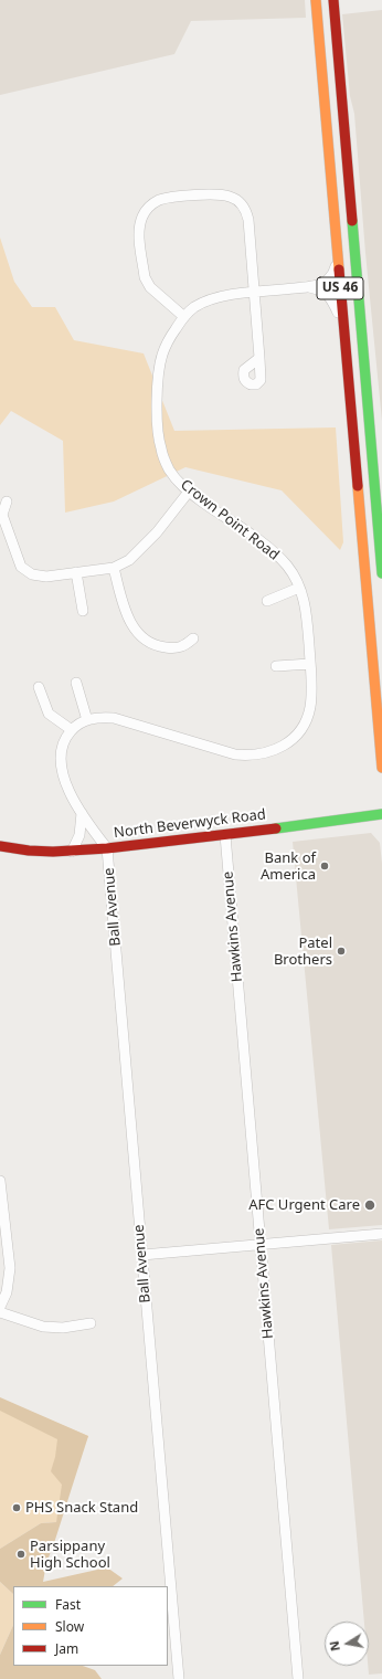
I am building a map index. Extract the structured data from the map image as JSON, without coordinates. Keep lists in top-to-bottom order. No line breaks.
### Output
{"streets":{"main road":["US 46","North Beverwyck Road"],"street":["Crown Point Road","Ball Avenue","Hawkins Avenue"]},"crossings":[["US 46","Crown Point Road"],["Crown Point Road","North Beverwyck Road"],["Crown Point Road","Ball Avenue"],["North Beverwyck Road","Ball Avenue"],["North Beverwyck Road","Hawkins Avenue"]],"places":["Bank of America","Patel Brothers","AFC Urgent Care","PHS Snack Stand","Parsippany High School"],"legend":["Fast","Slow","Jam"],"north":"left"}
